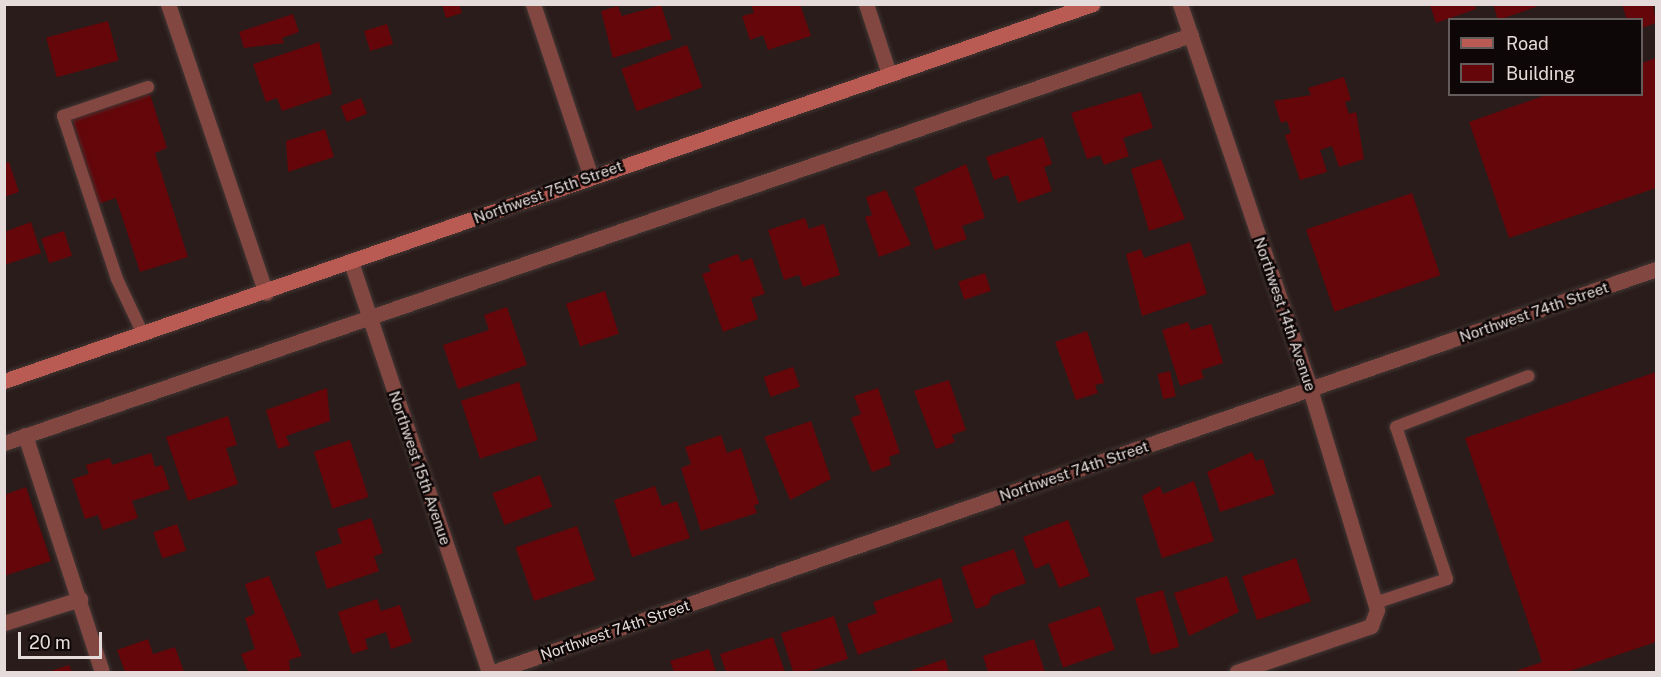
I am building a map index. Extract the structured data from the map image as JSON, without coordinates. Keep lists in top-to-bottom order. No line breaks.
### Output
{"streets":{"street":["Northwest 75th Street","Northwest 74th Street","Northwest 14th Avenue","Northwest 15th Avenue"]},"crossings":[["Northwest 75th Street","Northwest 15th Avenue"],["Northwest 74th Street","Northwest 14th Avenue"],["Northwest 74th Street","Northwest 15th Avenue"]],"legend":["Road","Building"],"scale_bar":"20 m"}
